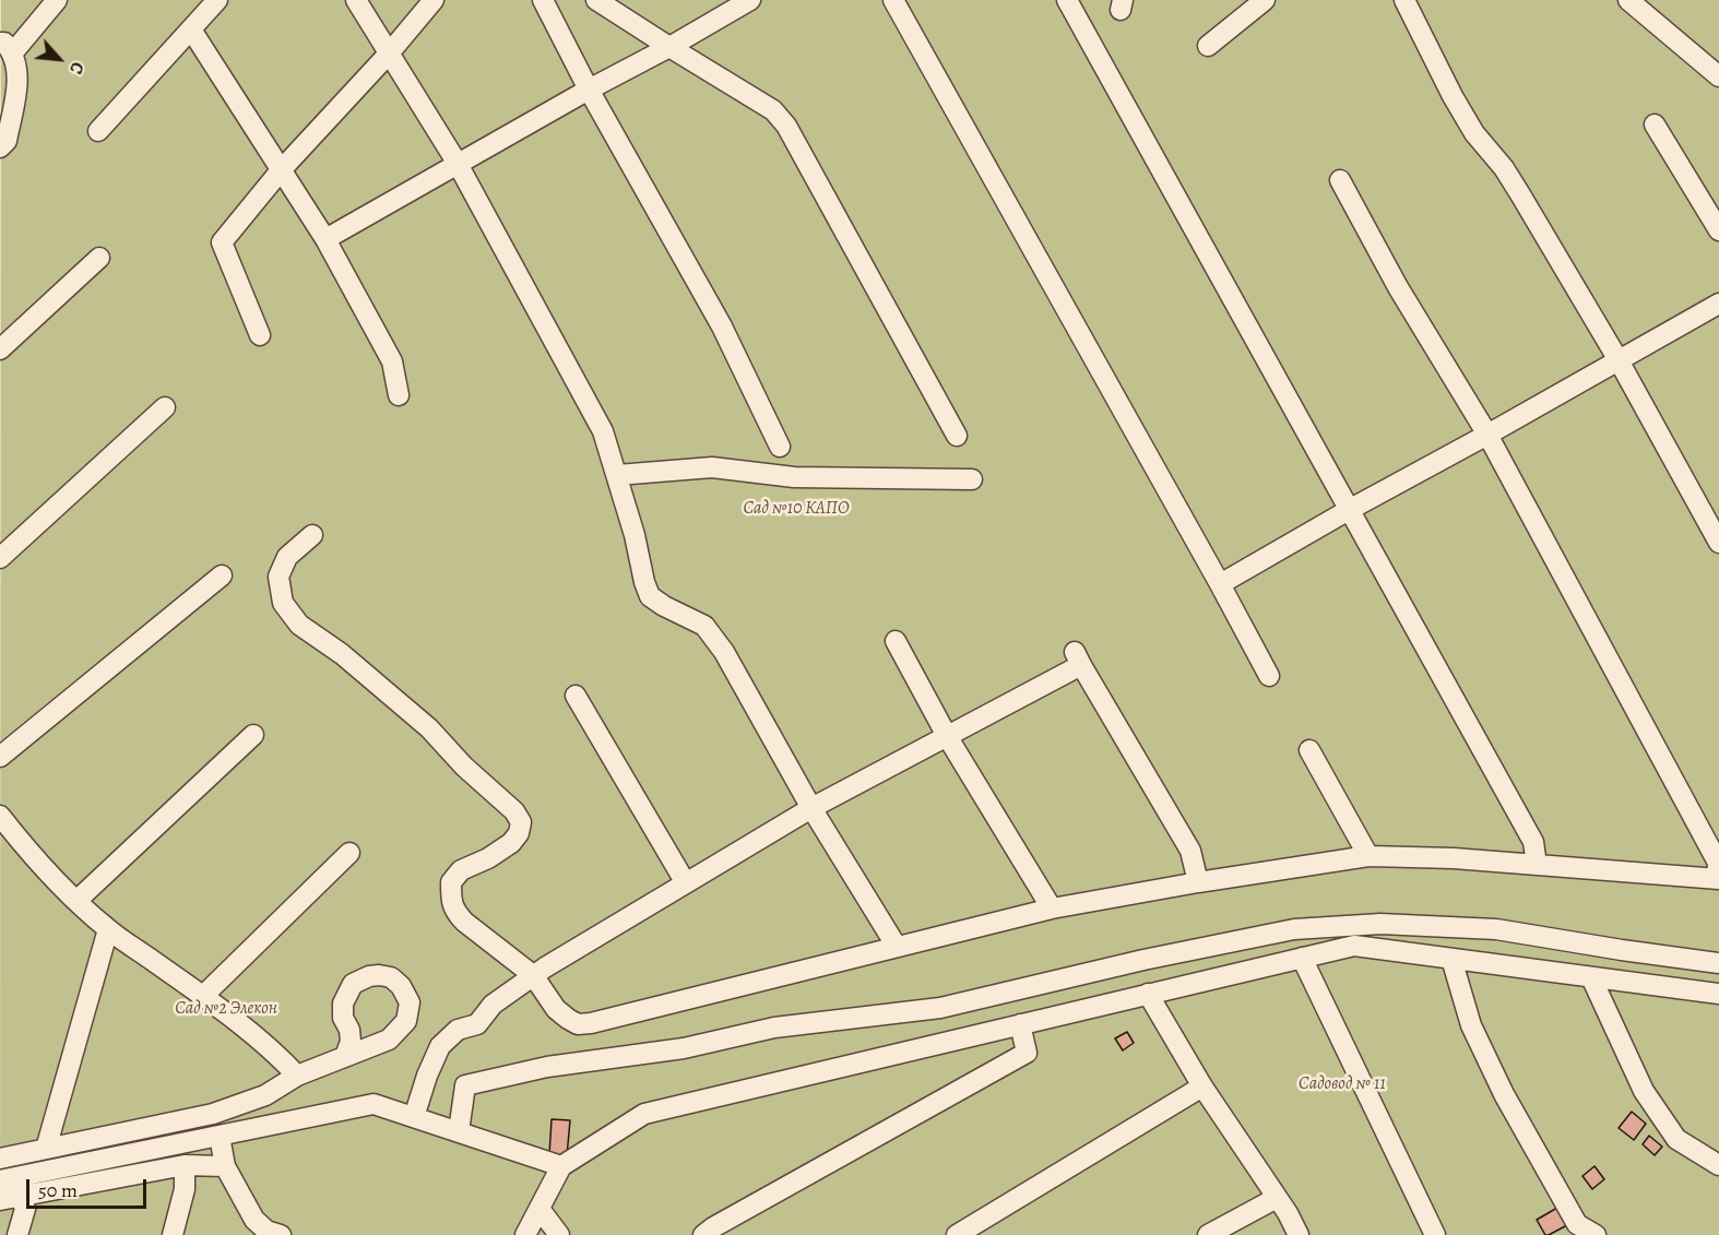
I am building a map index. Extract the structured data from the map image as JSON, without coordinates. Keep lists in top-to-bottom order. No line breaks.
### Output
{"parks":["Сад №10 КАПО","Сад №2 Элекон","Садовод № 11"],"scale_bar":"50 m","north":"bottom right"}
